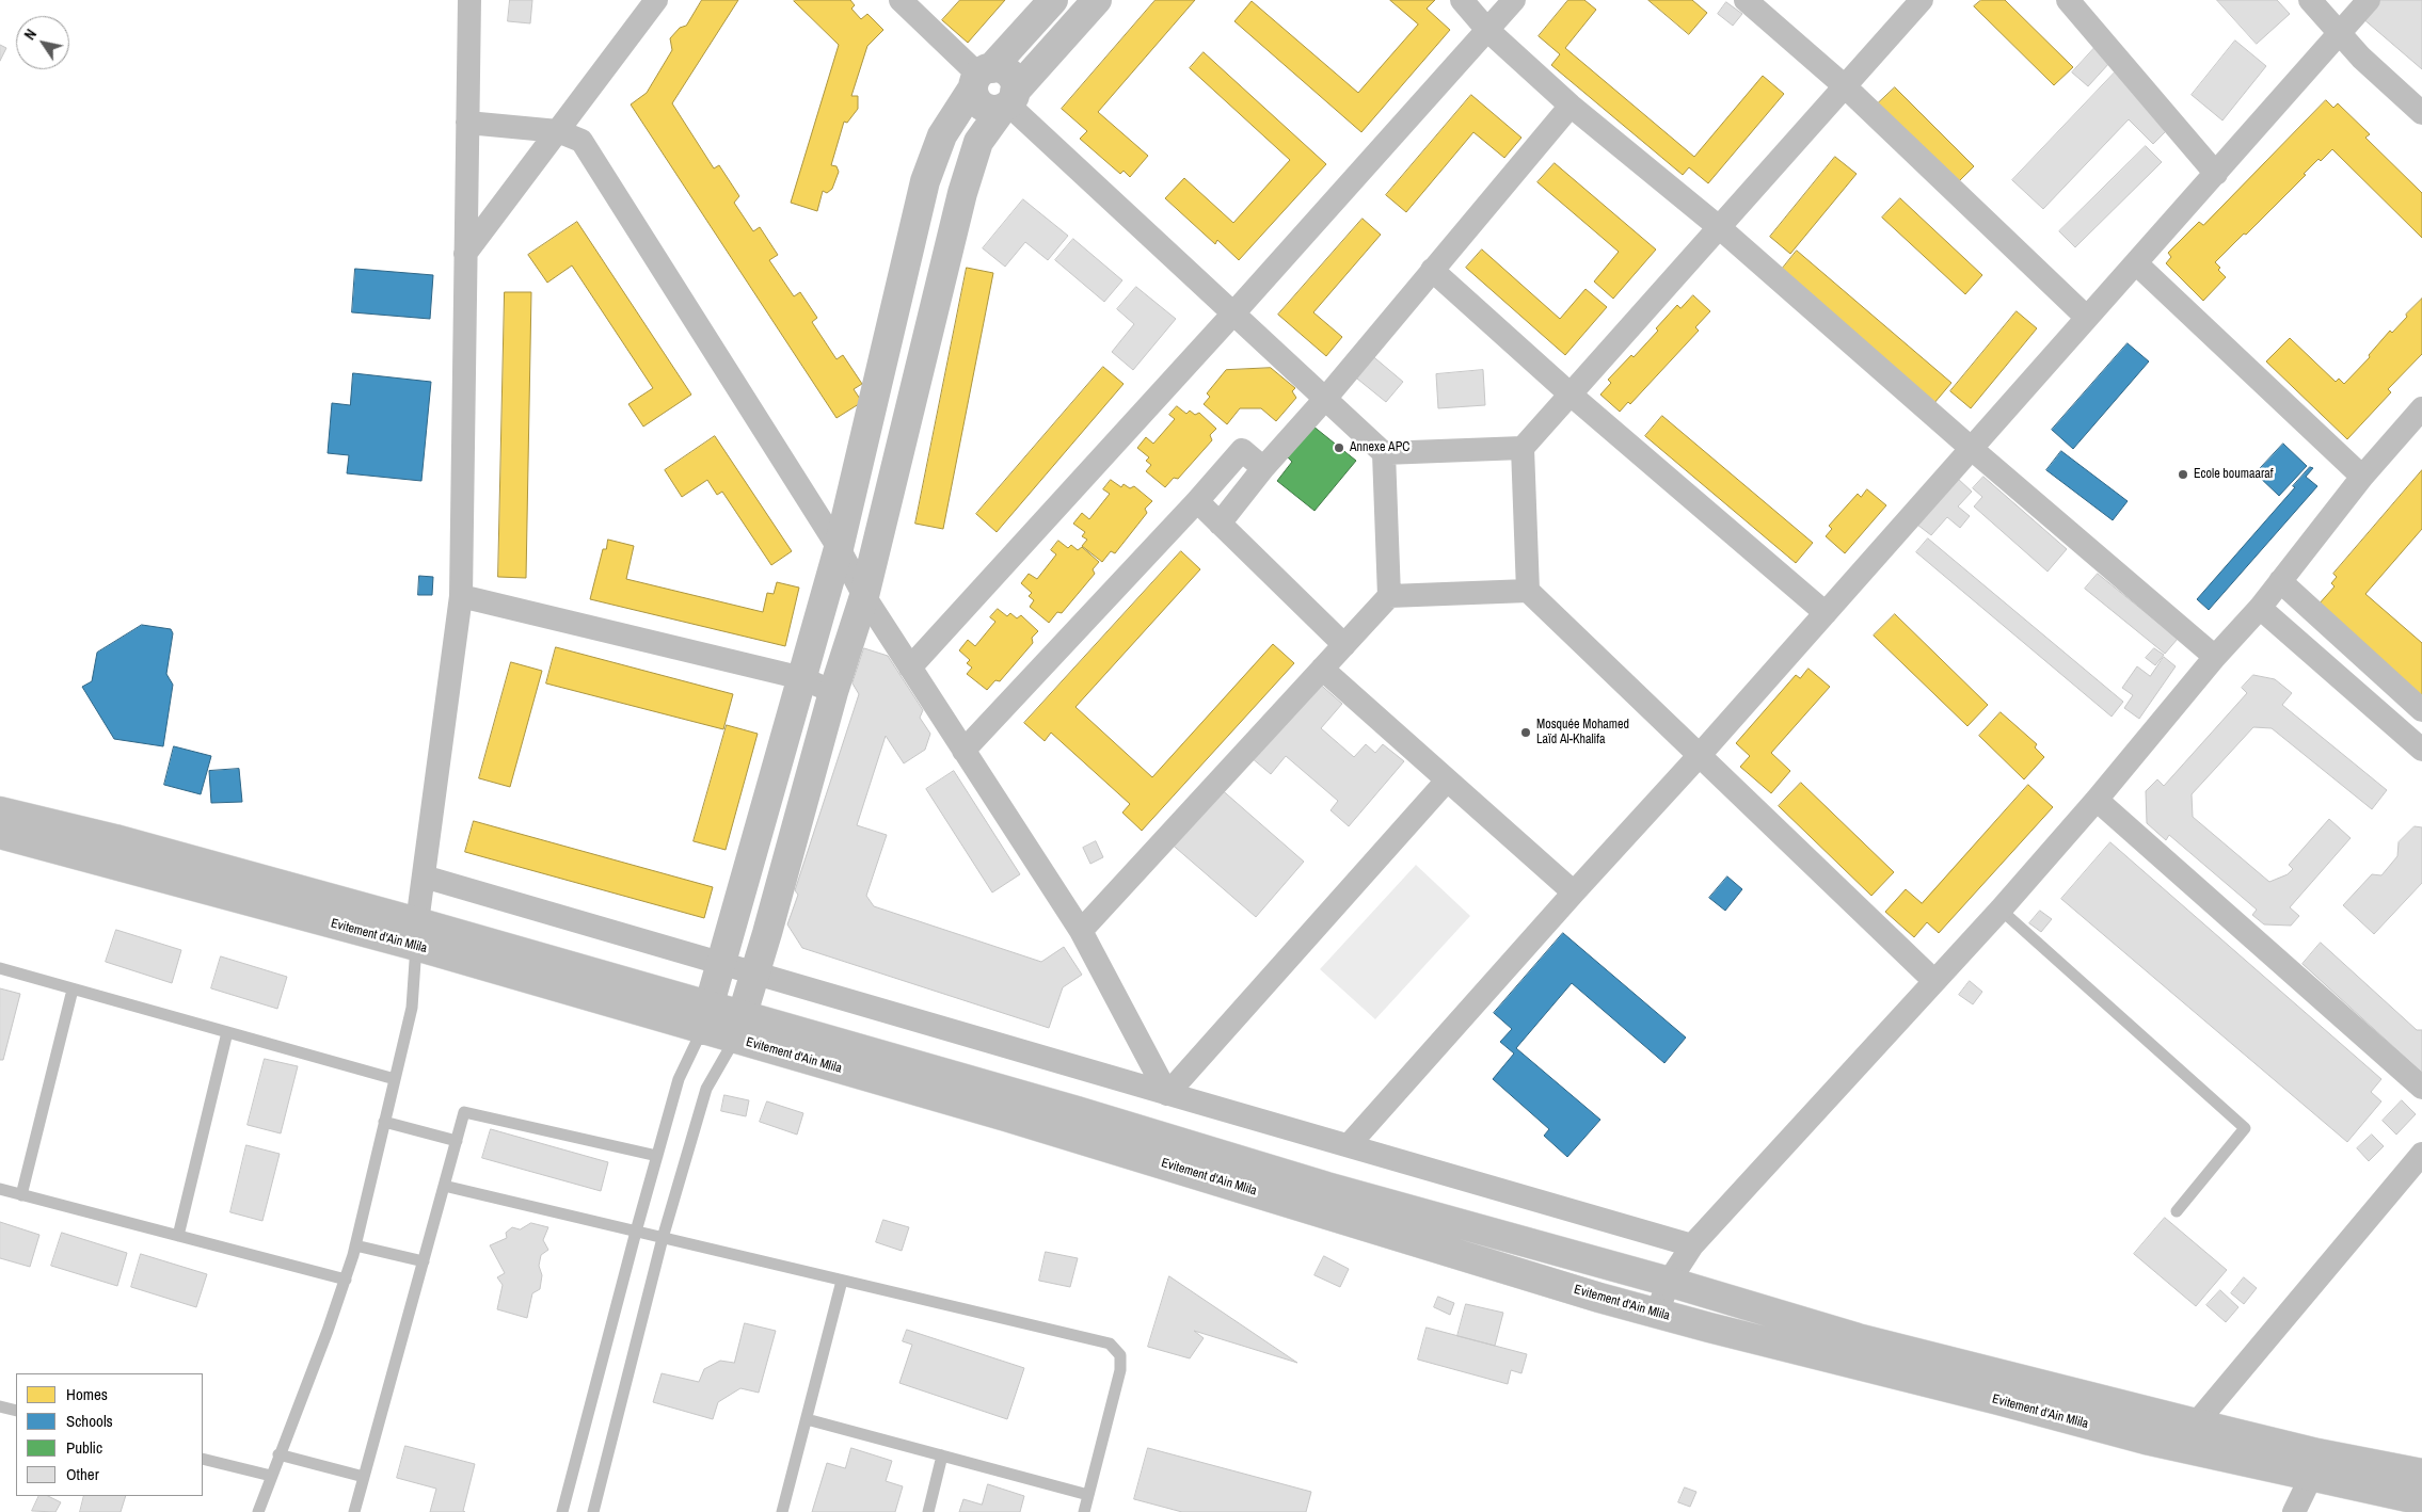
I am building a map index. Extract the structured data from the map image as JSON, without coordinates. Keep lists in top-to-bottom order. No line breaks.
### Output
{"streets":{"main road":["Evitement d'Ain Mlila"]},"places":["Annexe APC","Ecole boumaaraf","Mosquée Mohamed Laïd Al-Khalifa"],"legend":["Homes","Schools","Public","Other"],"north":"top left"}
